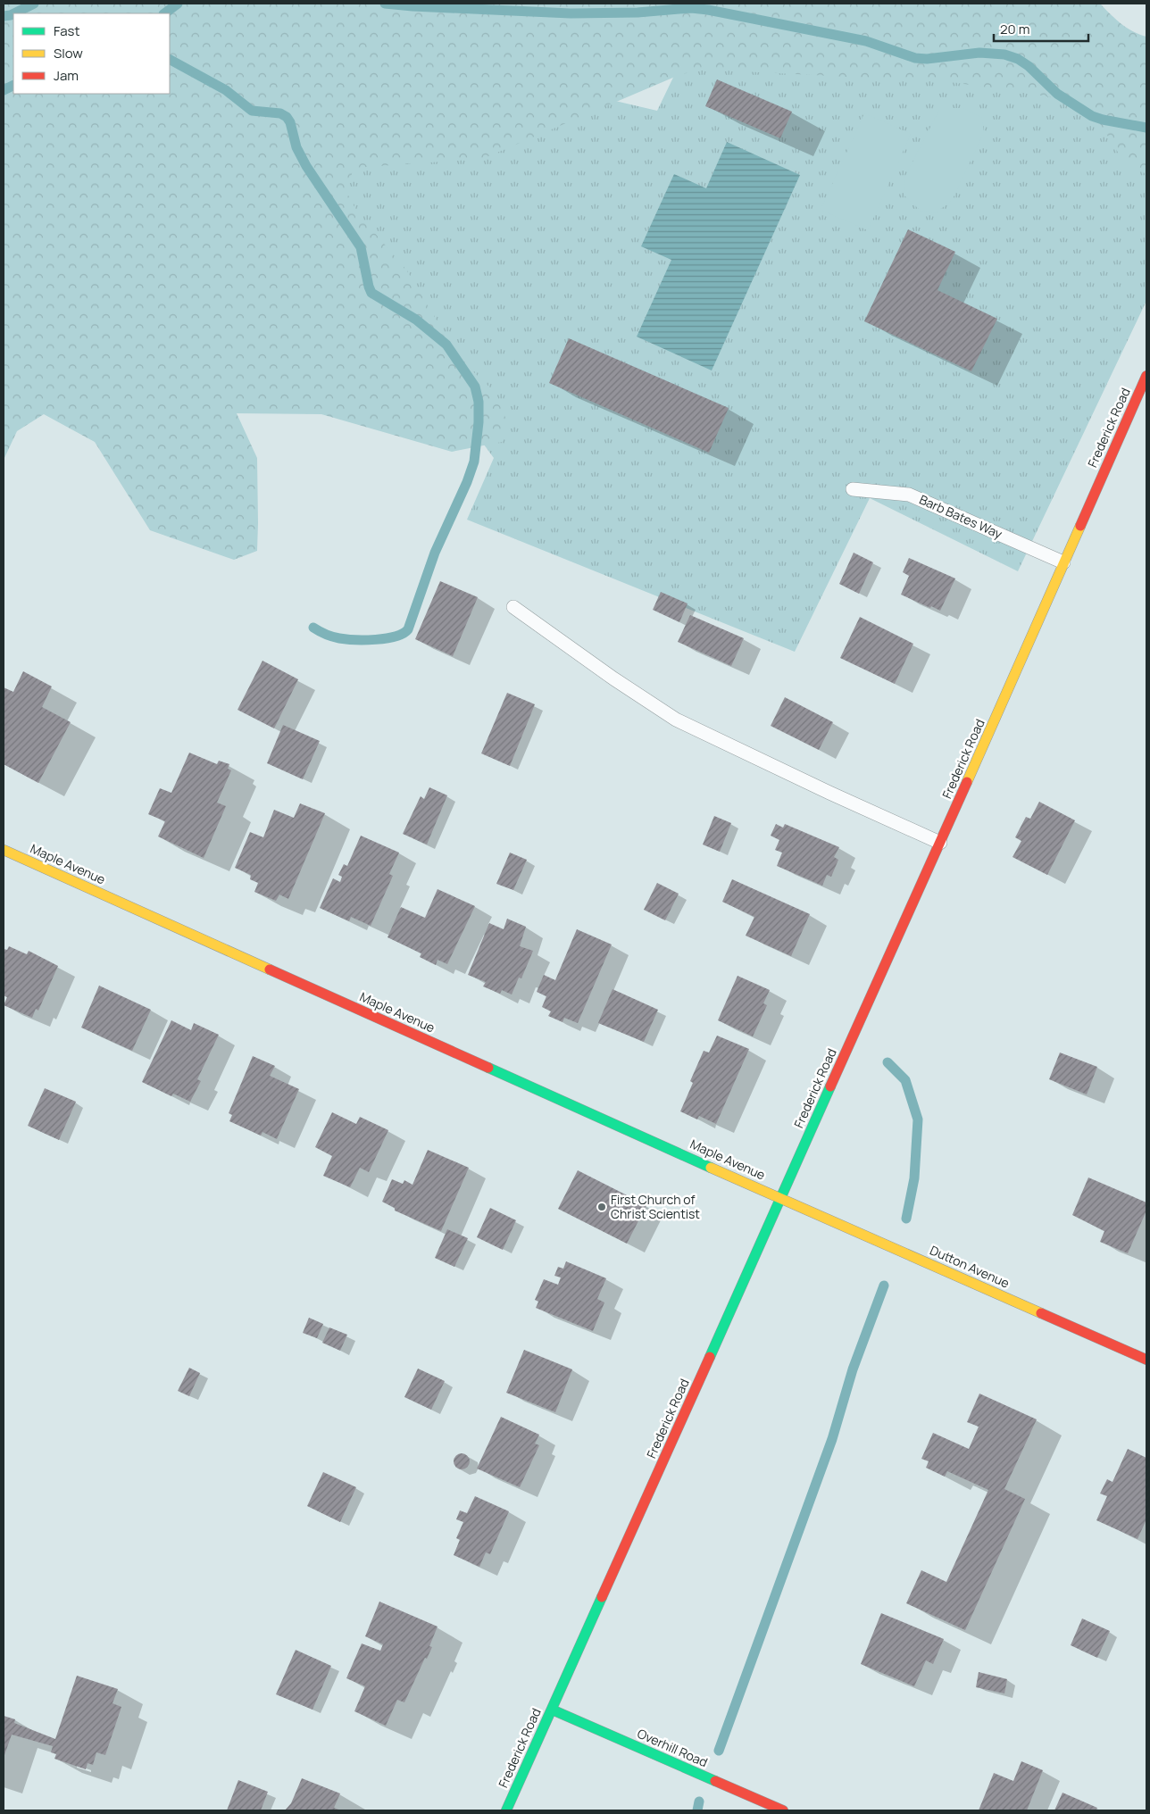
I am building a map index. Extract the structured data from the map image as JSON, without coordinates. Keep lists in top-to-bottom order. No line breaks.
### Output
{"streets":{"main road":["Frederick Road","Maple Avenue","Dutton Avenue","Overhill Road"],"lane":["Barb Bates Way"]},"crossings":[["Frederick Road","Barb Bates Way"],["Frederick Road","Maple Avenue"],["Frederick Road","Dutton Avenue"],["Frederick Road","Overhill Road"],["Maple Avenue","Dutton Avenue"]],"places":["First Church of Christ Scientist"],"legend":["Fast","Slow","Jam"],"scale_bar":"20 m"}
